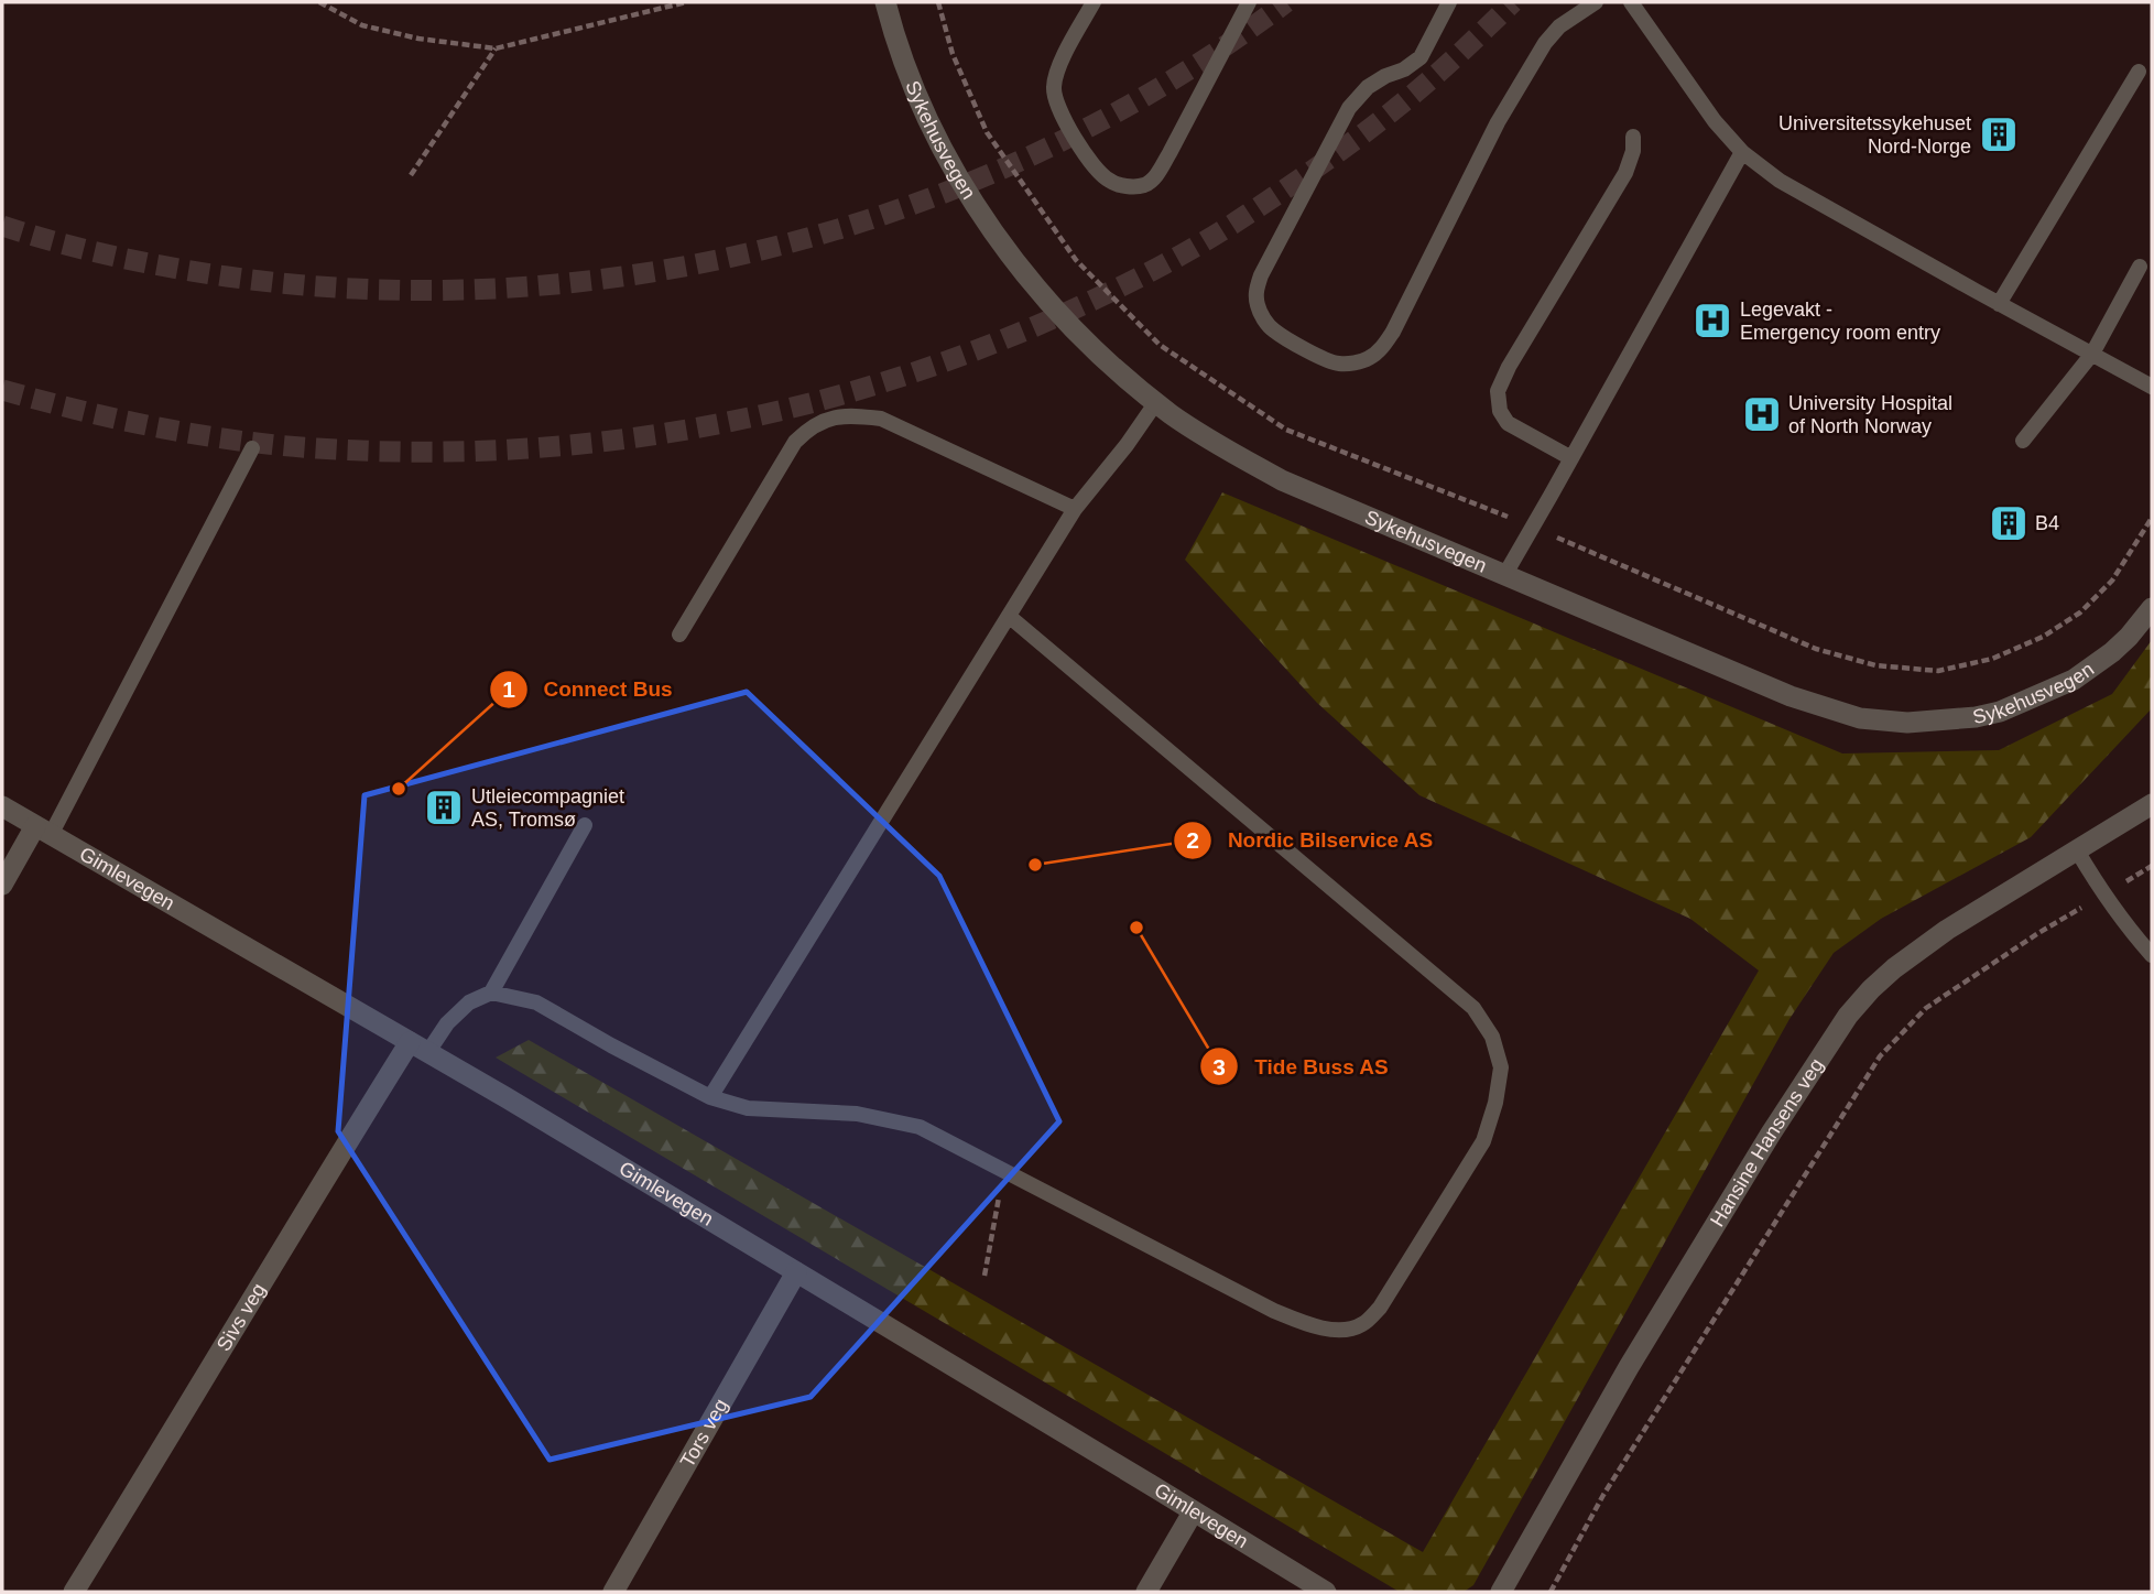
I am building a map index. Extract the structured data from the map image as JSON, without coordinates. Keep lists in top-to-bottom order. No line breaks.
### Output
{"streets":{"street":["Sykehusvegen","Gimlevegen","Hansine Hansens veg","Sivs veg","Tors veg"]},"crossings":[["Gimlevegen","Sivs veg"],["Gimlevegen","Tors veg"]],"places":{"building":["Universitetssykehuset Nord-Norge","B4","Utleiecompagniet AS, Tromsø"],"hospital":["Legevakt - Emergency room entry","University Hospital of North Norway"],"other":["Connect Bus","Nordic Bilservice AS","Tide Buss AS"]}}
